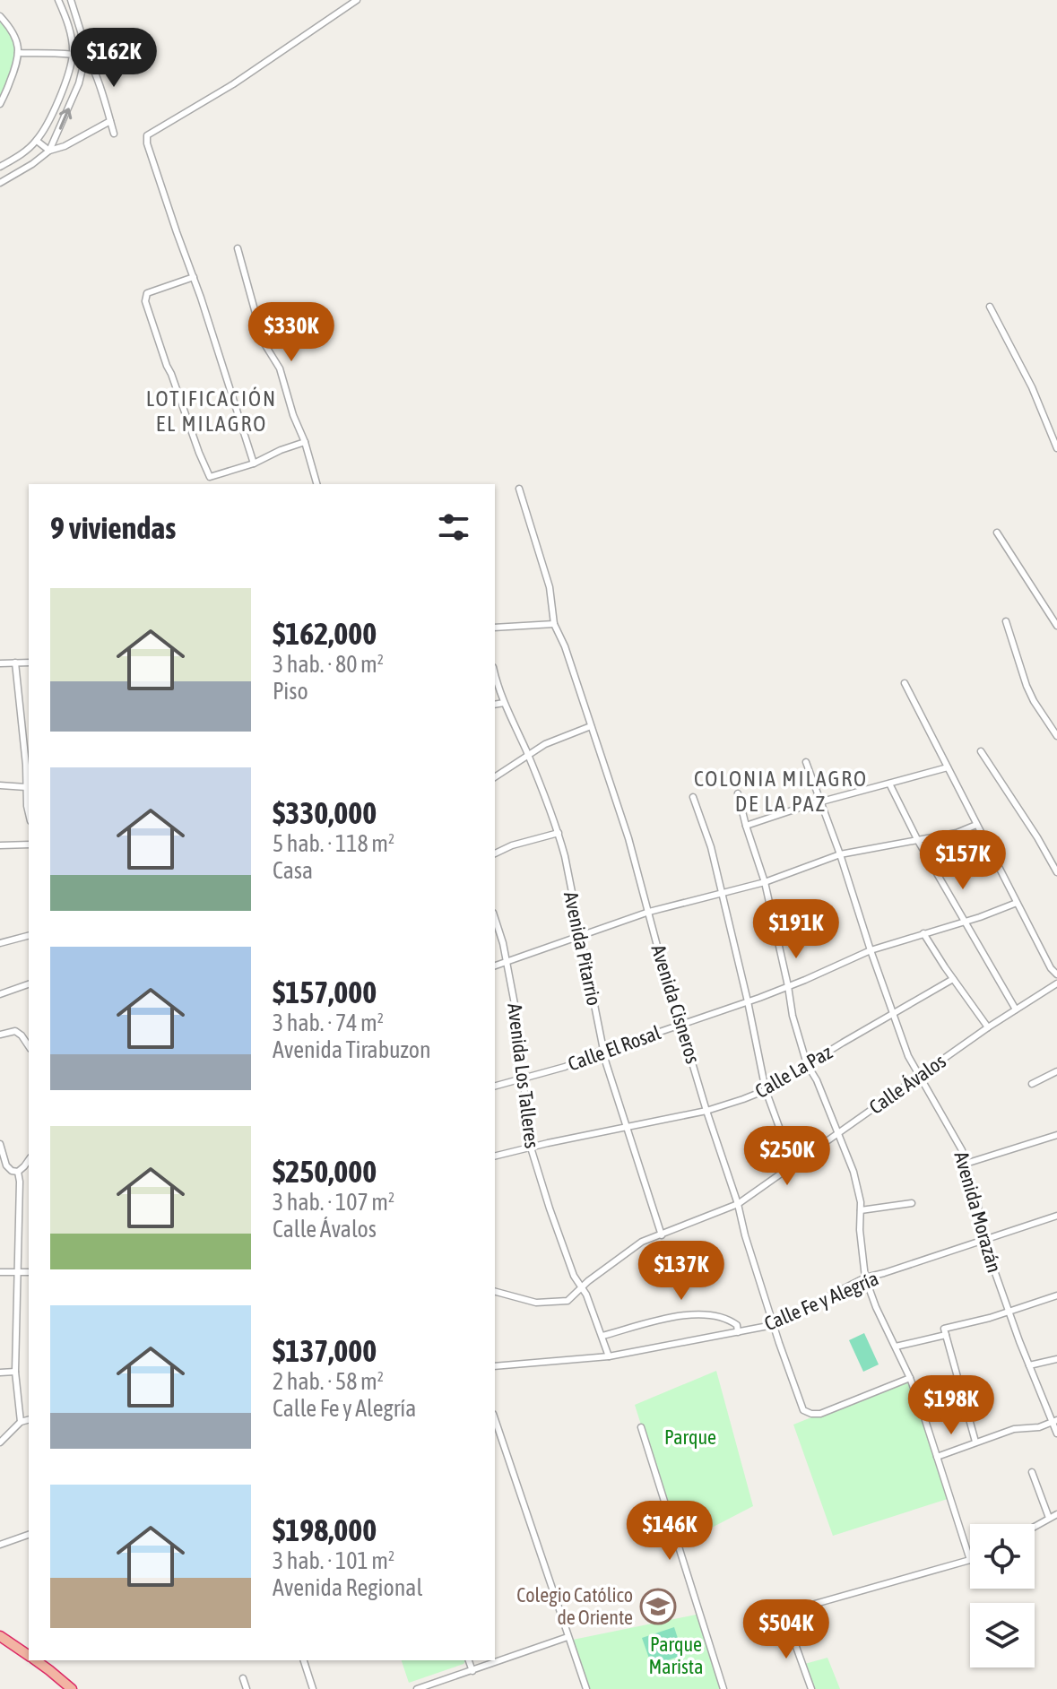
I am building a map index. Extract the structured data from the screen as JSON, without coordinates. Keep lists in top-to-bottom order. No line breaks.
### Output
{"streets":{"street":["Avenida Pitarrio","Avenida Cisneros","Calle El Rosal","Calle La Paz","Avenida Los Talleres","Calle Ávalos","Avenida Morazán","Calle Fe y Alegría"]},"crossings":[["Avenida Pitarrio","Calle El Rosal"],["Avenida Pitarrio","Calle La Paz"],["Avenida Pitarrio","Calle Ávalos"],["Avenida Cisneros","Calle El Rosal"],["Avenida Cisneros","Calle La Paz"],["Avenida Cisneros","Calle Ávalos"],["Avenida Cisneros","Calle Fe y Alegría"],["Calle El Rosal","Avenida Los Talleres"],["Calle El Rosal","Avenida Morazán"],["Calle La Paz","Avenida Los Talleres"],["Calle La Paz","Avenida Morazán"],["Avenida Los Talleres","Calle Ávalos"],["Avenida Los Talleres","Calle Fe y Alegría"],["Calle Ávalos","Avenida Morazán"],["Avenida Morazán","Calle Fe y Alegría"]],"districts":["LOTIFICACIÓN EL MILAGRO","COLONIA MILAGRO DE LA PAZ"],"parks":["Parque","Parque Marista"],"places":{"school or university":["Colegio Católico de Oriente"]},"page":{"price":["$162K","$330K","$157K","$191K","$250K","$137K","$198K","$146K","$504K"],"heading":"9 viviendas","list":[{"name":"$162,000","note":"3 hab. · 80 m² · Piso"},{"name":"$330,000","note":"5 hab. · 118 m² · Casa"},{"name":"$157,000","note":"3 hab. · 74 m² · Avenida Tirabuzon"},{"name":"$250,000","note":"3 hab. · 107 m² · Calle Ávalos"},{"name":"$137,000","note":"2 hab. · 58 m² · Calle Fe y Alegría"},{"name":"$198,000","note":"3 hab. · 101 m² · Avenida Regional"}]}}
